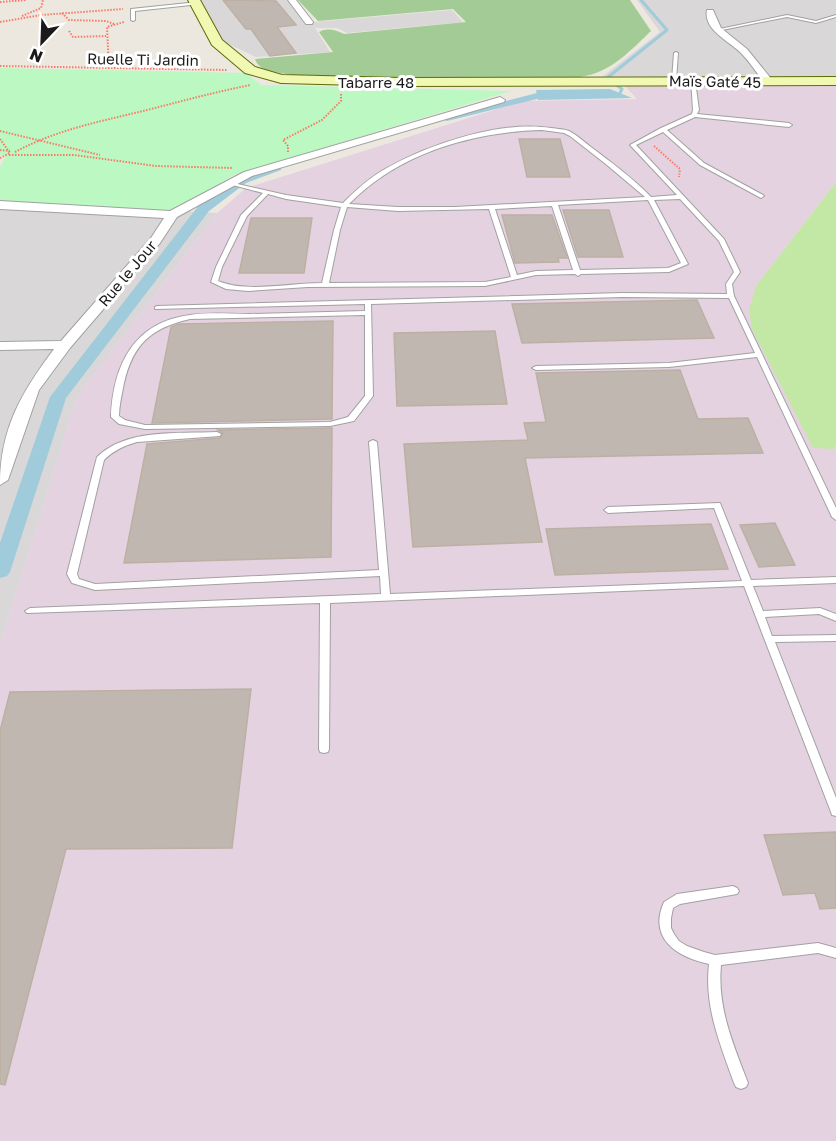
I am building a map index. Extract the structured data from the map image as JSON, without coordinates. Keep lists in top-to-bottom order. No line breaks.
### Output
{"streets":{"street":["Maïs Gaté 45","Tabarre 48","Rue le Jour"],"path":["Ruelle Ti Jardin"]},"crossings":[["Ruelle Ti Jardin","Tabarre 48"],["Maïs Gaté 45","Tabarre 48"]],"north":"bottom left"}
